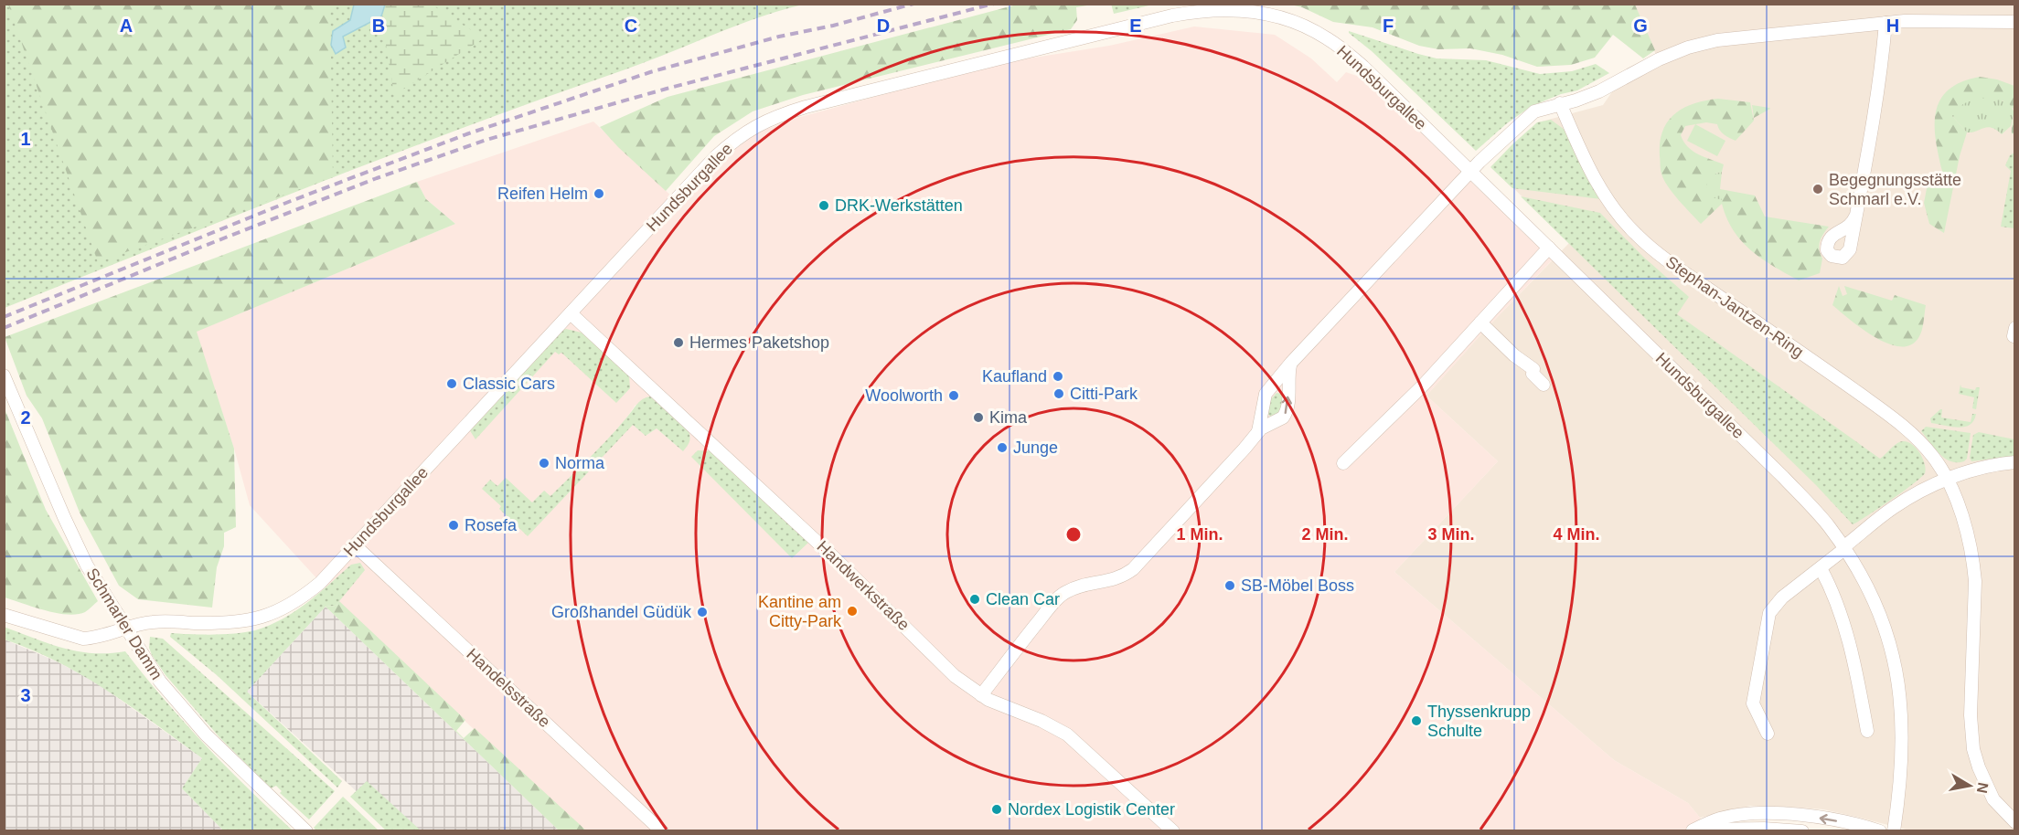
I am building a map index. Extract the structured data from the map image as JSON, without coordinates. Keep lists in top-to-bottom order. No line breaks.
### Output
{"streets":{"street":["Hundsburgallee","Stephan-Jantzen-Ring","Handwerkstraße","Schmarler Damm","Handelsstraße"]},"crossings":[["Hundsburgallee","Handwerkstraße"],["Hundsburgallee","Schmarler Damm"],["Hundsburgallee","Handelsstraße"]],"places":["Begegnungsstätte Schmarl e.V.","Reifen Helm","DRK-Werkstätten","Hermes Paketshop","Kaufland","Classic Cars","Citti-Park","Woolworth","Kima","Junge","Norma","Rosefa","SB-Möbel Boss","Clean Car","Kantine am Citty-Park","Großhandel Güdük","Thyssenkrupp Schulte","Nordex Logistik Center"],"north":"right","grid":{"columns":["A","B","C","D","E","F","G","H"],"rows":["1","2","3"]},"rings":["1 Min.","2 Min.","3 Min.","4 Min."]}
